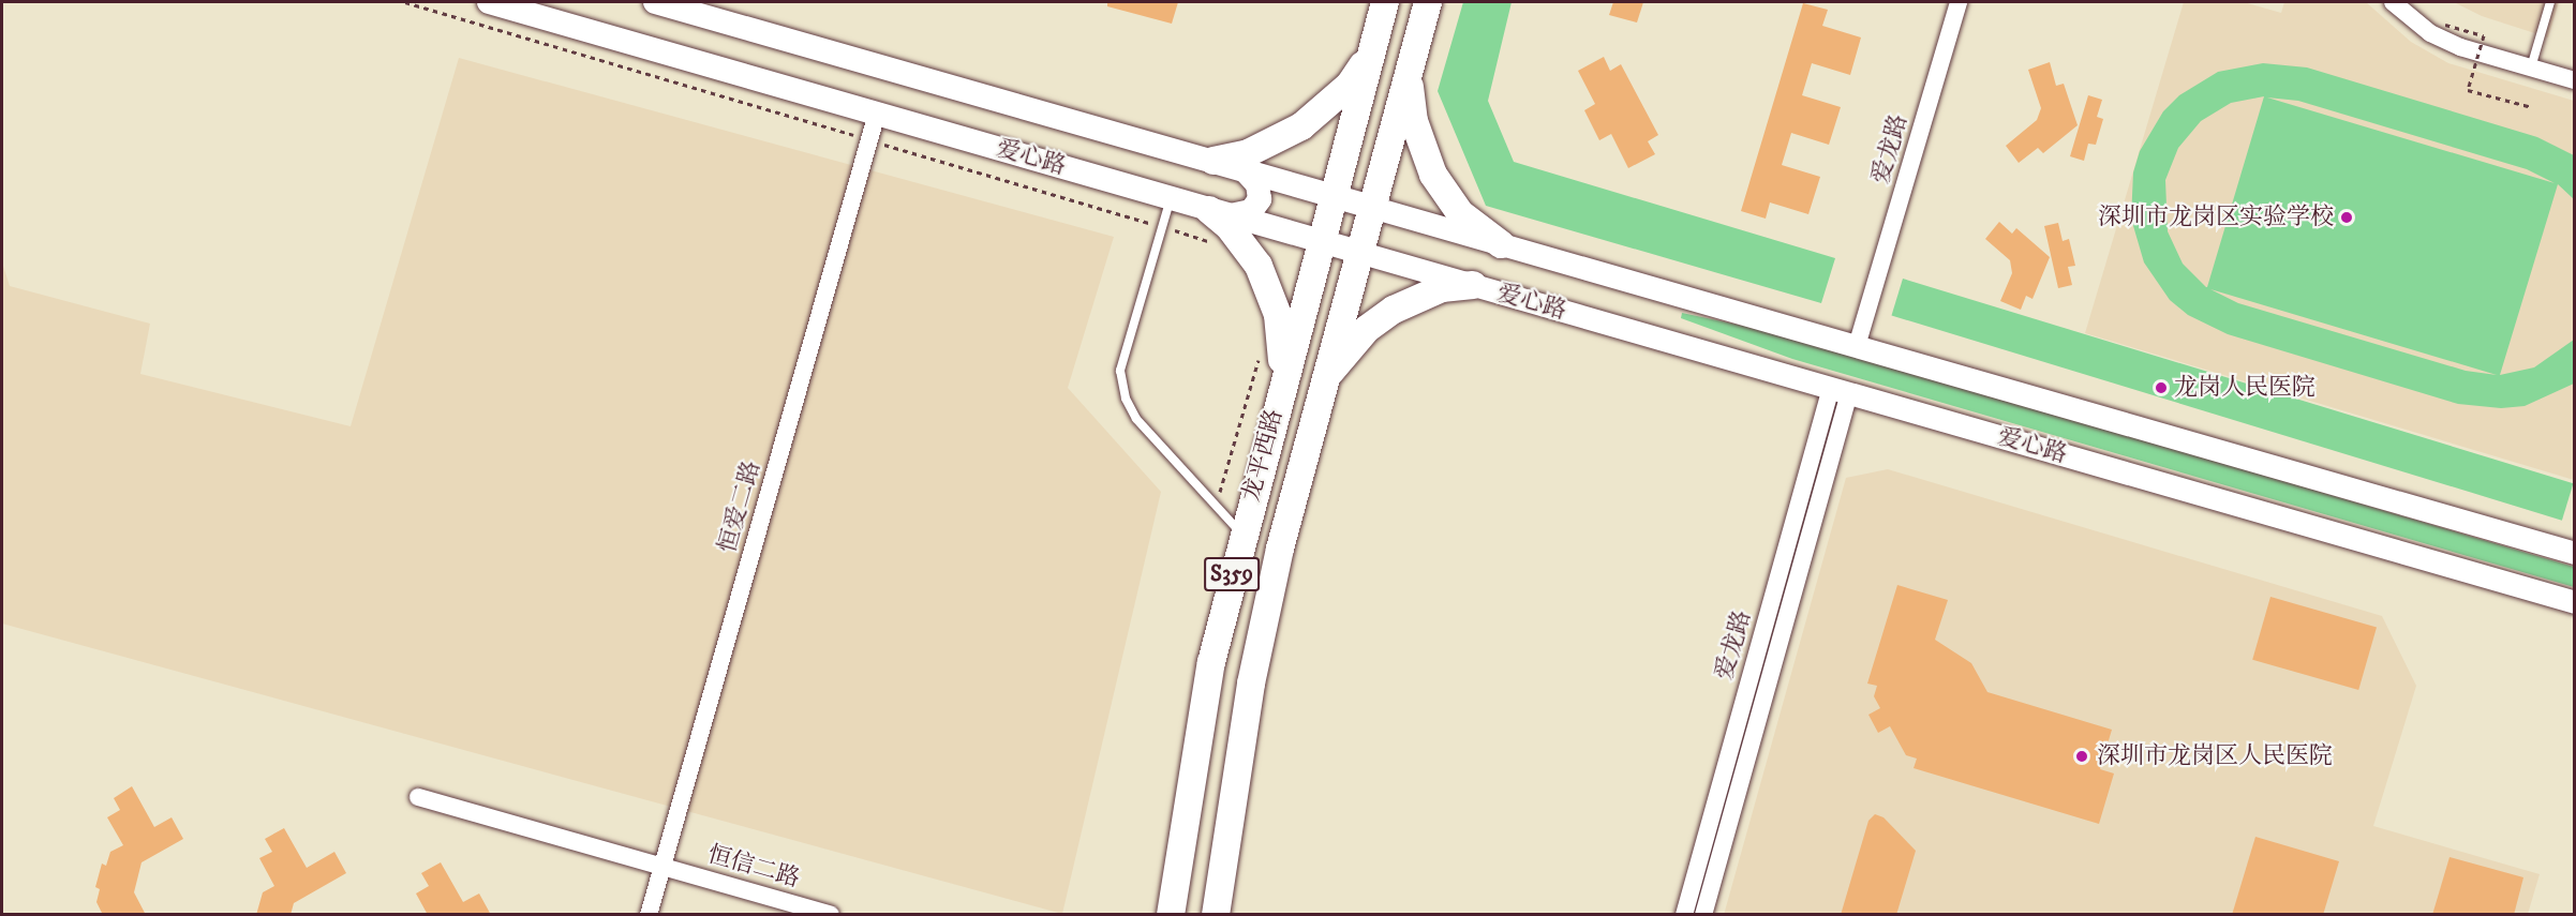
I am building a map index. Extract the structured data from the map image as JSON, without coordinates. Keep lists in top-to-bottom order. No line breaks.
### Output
{"streets":{"main road":["爱心路","龙平西路","S359"],"street":["爱龙路","恒爱二路","恒信二路"]},"crossings":[["爱龙路","爱心路"],["爱心路","龙平西路"],["爱心路","恒爱二路"],["恒爱二路","恒信二路"]],"places":["深圳市龙岗区实验学校","龙岗人民医院","深圳市龙岗区人民医院"]}
